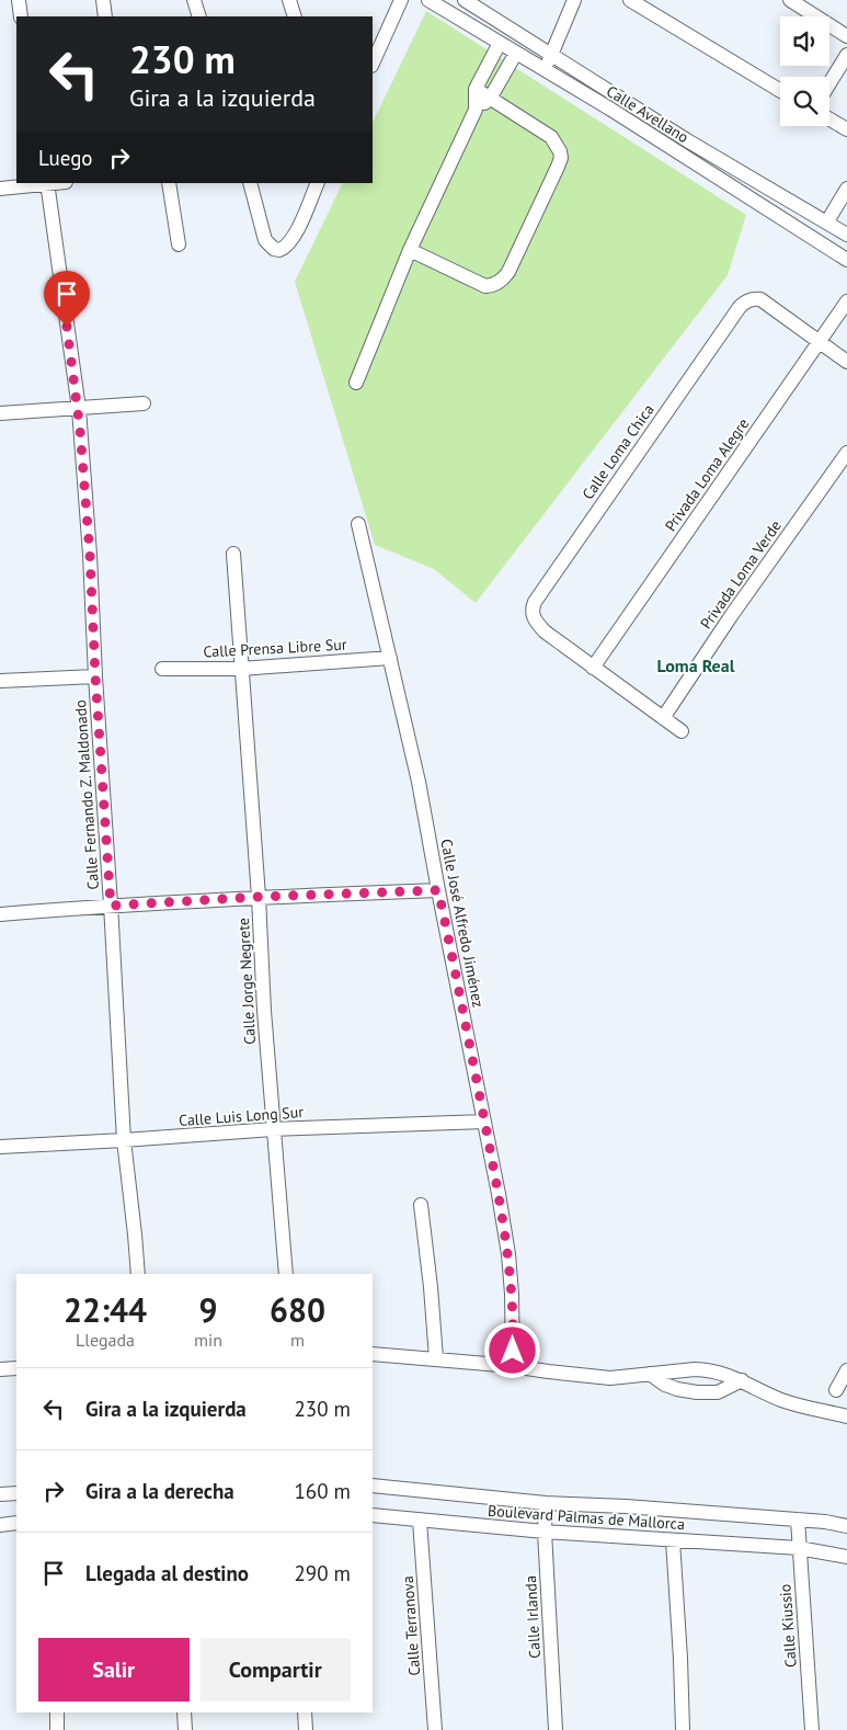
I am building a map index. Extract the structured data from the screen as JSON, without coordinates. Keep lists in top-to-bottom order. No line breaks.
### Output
{"streets":{"street":["Calle Avellano","Calle Loma Chica","Privada Loma Alegre","Privada Loma Verde","Calle Prensa Libre Sur","Calle Fernando Z. Maldonado","Calle José Alfredo Jiménez","Calle Jorge Negrete","Calle Luis Long Sur","Boulevard Palmas de Mallorca","Calle Irlanda","Calle Terranova","Calle Kiussio"]},"crossings":[["Calle Loma Chica","Privada Loma Alegre"],["Calle Prensa Libre Sur","Calle José Alfredo Jiménez"],["Calle Prensa Libre Sur","Calle Jorge Negrete"],["Calle Fernando Z. Maldonado","Calle Luis Long Sur"],["Calle José Alfredo Jiménez","Calle Luis Long Sur"],["Calle Jorge Negrete","Calle Luis Long Sur"],["Boulevard Palmas de Mallorca","Calle Irlanda"],["Boulevard Palmas de Mallorca","Calle Terranova"],["Boulevard Palmas de Mallorca","Calle Kiussio"]],"districts":["Loma Real"],"page":{"turn":["230 m","Gira a la izquierda"],"then":"Luego","eta":["22:44","Llegada","9","min","680","m"],"list":[{"name":"Gira a la izquierda","value":"230 m"},{"name":"Gira a la derecha","value":"160 m"},{"name":"Llegada al destino","value":"290 m"}],"buttons":["Salir","Compartir"]}}
